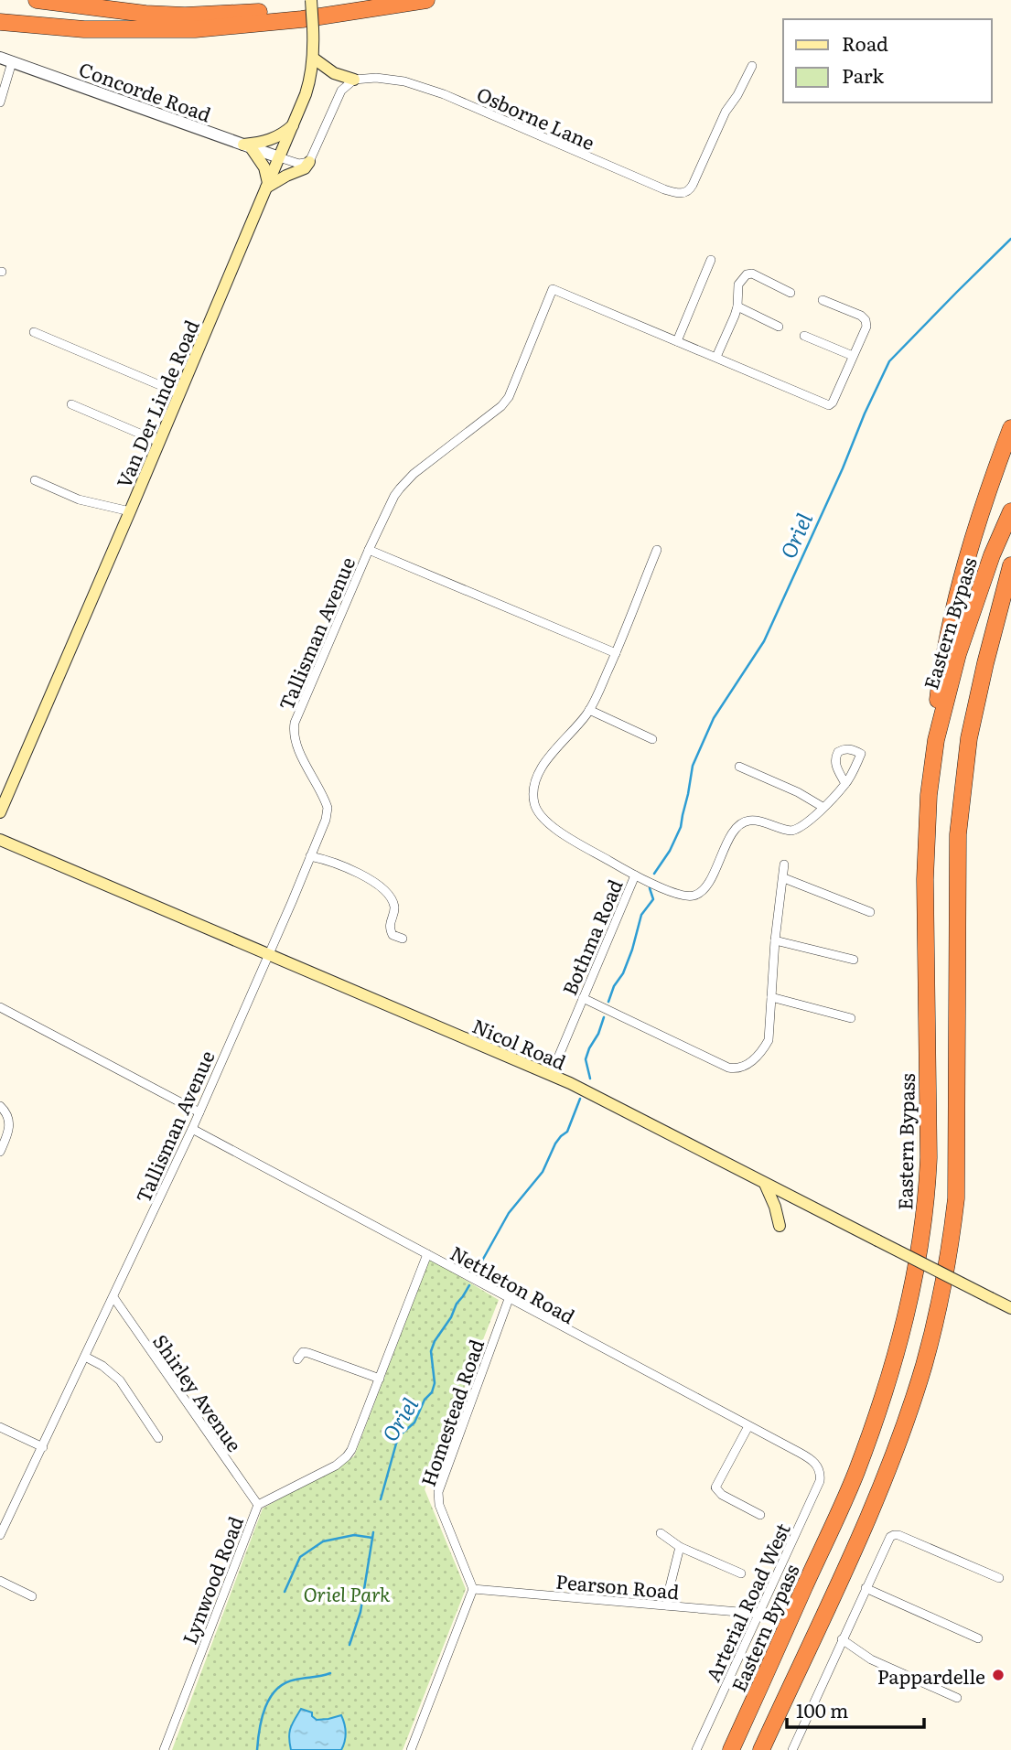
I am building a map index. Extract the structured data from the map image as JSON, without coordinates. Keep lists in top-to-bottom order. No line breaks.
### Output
{"streets":{"highway":["Eastern Bypass"],"main road":["Van Der Linde Road","Nicol Road"],"street":["Concorde Road","Osborne Lane","Tallisman Avenue","Bothma Road","Nettleton Road","Shirley Avenue","Homestead Road","Lynwood Road","Pearson Road","Arterial Road West"]},"crossings":[["Concorde Road","Van Der Linde Road"],["Tallisman Avenue","Nicol Road"],["Tallisman Avenue","Nettleton Road"],["Tallisman Avenue","Shirley Avenue"],["Bothma Road","Nicol Road"],["Nettleton Road","Homestead Road"],["Nettleton Road","Lynwood Road"],["Nettleton Road","Arterial Road West"],["Shirley Avenue","Lynwood Road"],["Homestead Road","Pearson Road"],["Pearson Road","Arterial Road West"]],"water":["Oriel"],"parks":["Oriel Park"],"places":["Pappardelle"],"legend":["Road","Park"],"scale_bar":"100 m"}
